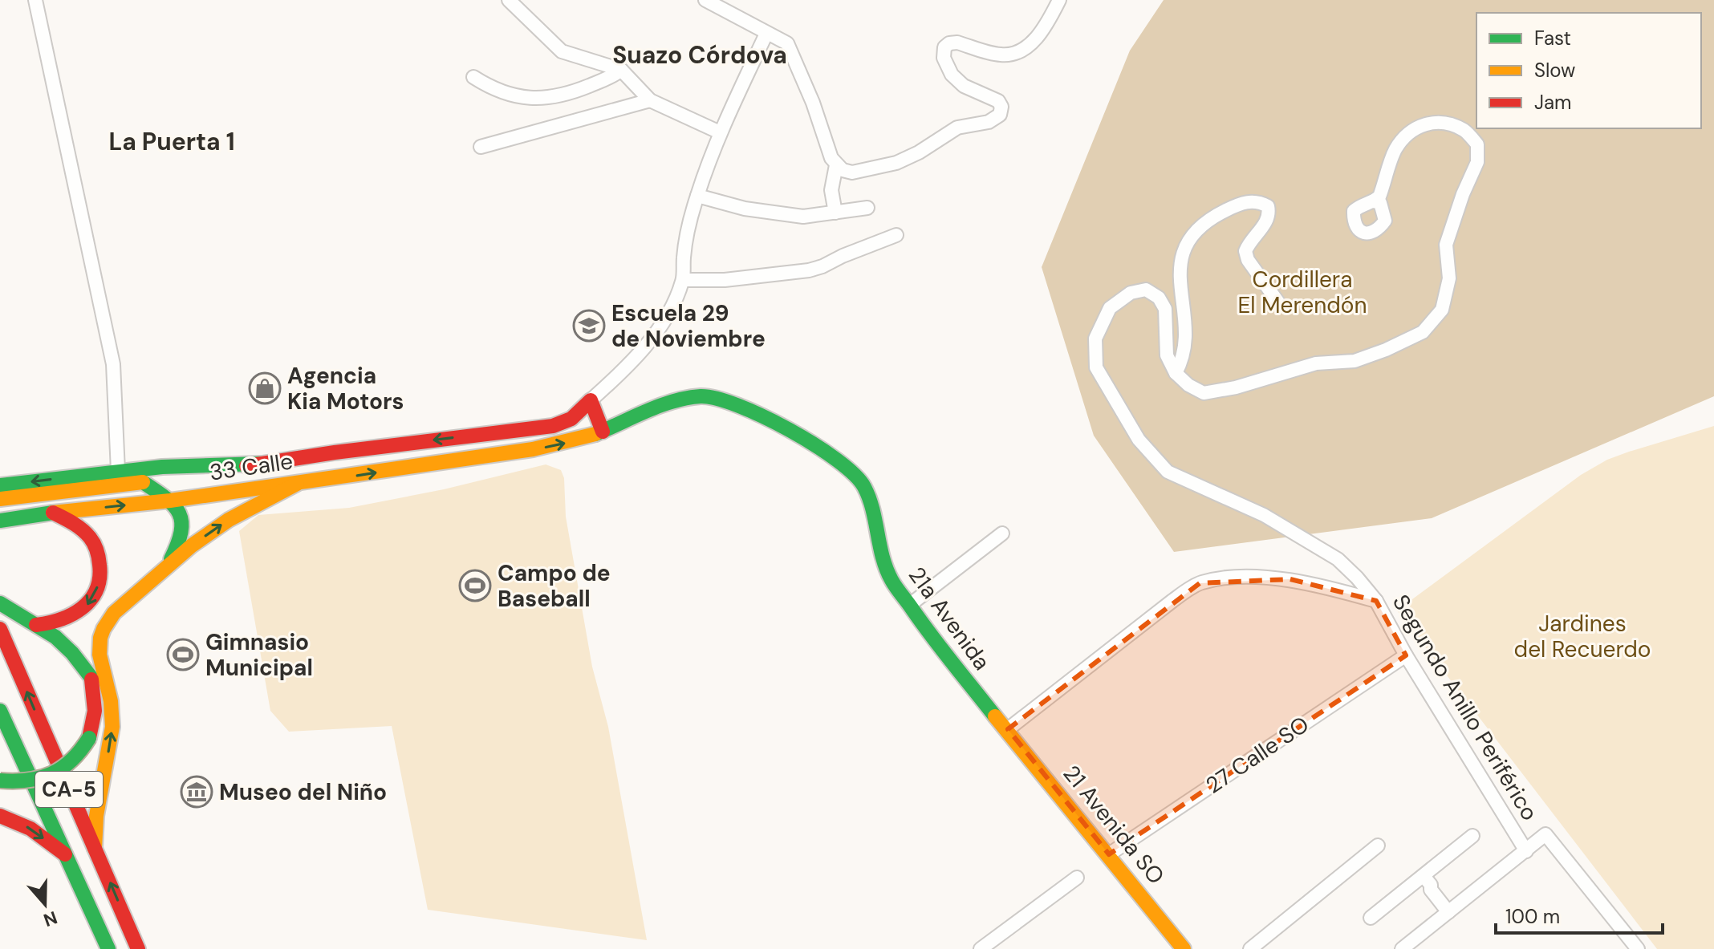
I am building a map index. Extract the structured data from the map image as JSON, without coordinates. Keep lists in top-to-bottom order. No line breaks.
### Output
{"streets":{"main road":["33 Calle","21a Avenida","CA-5","21 Avenida SO"],"street":["Segundo Anillo Periférico","27 Calle SO"]},"crossings":[["21a Avenida","Segundo Anillo Periférico"],["21a Avenida","21 Avenida SO"],["Segundo Anillo Periférico","27 Calle SO"],["Segundo Anillo Periférico","21 Avenida SO"],["27 Calle SO","21 Avenida SO"]],"districts":["Suazo Córdova","La Puerta 1"],"parks":["Cordillera El Merendón","Jardines del Recuerdo"],"places":{"school or university":["Escuela 29 de Noviembre"],"shop":["Agencia Kia Motors"],"sports":["Campo de Baseball","Gimnasio Municipal"],"museum":["Museo del Niño"]},"legend":["Fast","Slow","Jam"],"scale_bar":"100 m","north":"bottom"}
